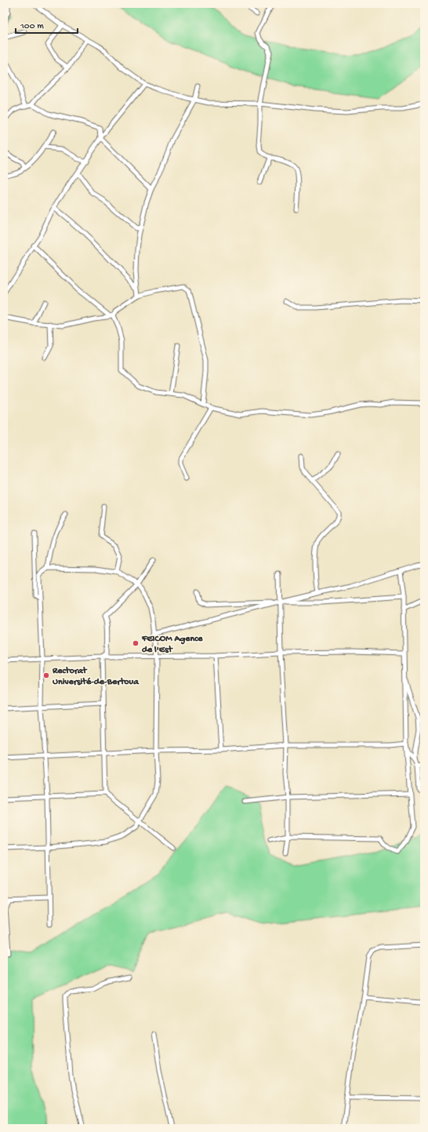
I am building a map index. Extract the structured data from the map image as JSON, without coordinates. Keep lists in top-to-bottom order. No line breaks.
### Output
{"places":["FEICOM Agence de l'Est","Rectorat Université-de-Bertoua"],"scale_bar":"100 m"}
